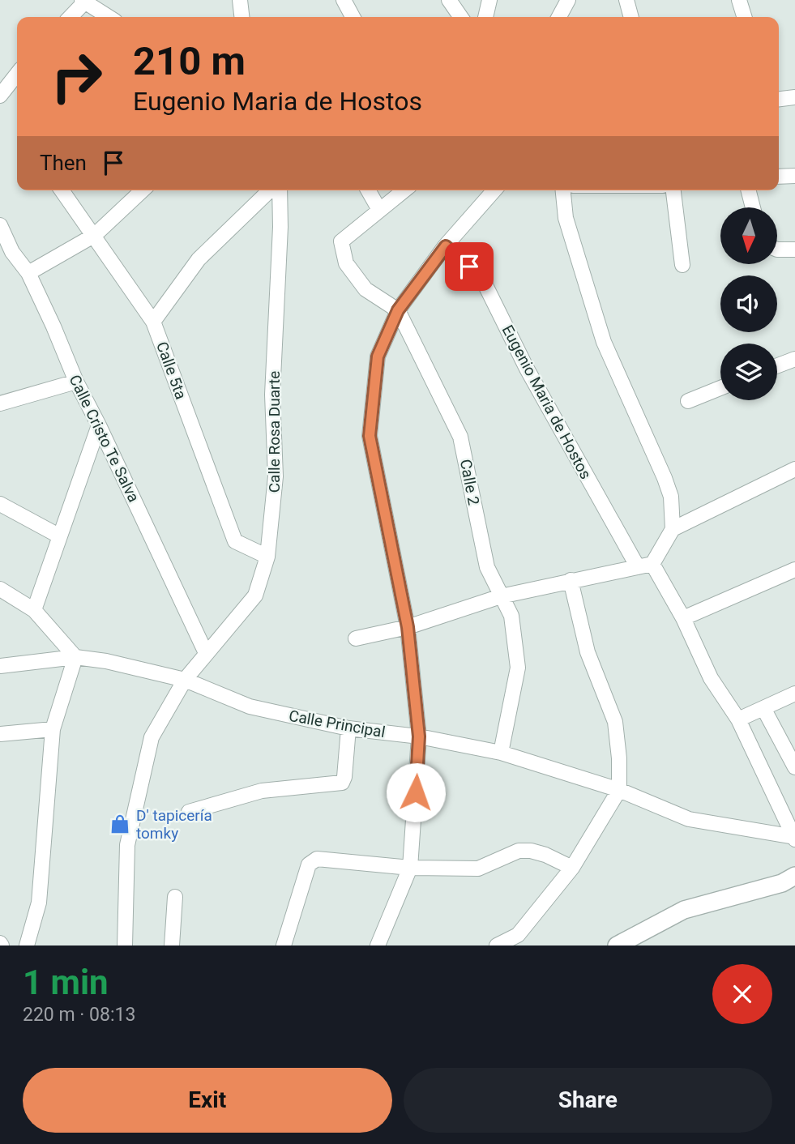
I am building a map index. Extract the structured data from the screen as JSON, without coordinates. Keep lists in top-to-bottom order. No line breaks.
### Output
{"streets":{"street":["Calle 5ta","Eugenio Maria de Hostos","Calle Rosa Duarte","Calle Cristo Te Salva","Calle 2","Calle Principal"]},"crossings":[["Calle 5ta","Calle Rosa Duarte"],["Eugenio Maria de Hostos","Calle Principal"],["Calle Rosa Duarte","Calle Cristo Te Salva"],["Calle Rosa Duarte","Calle Principal"],["Calle 2","Calle Principal"]],"places":{"shop":["D' tapicería tomky"]},"north":"bottom","page":{"turn":["210 m","Eugenio Maria de Hostos"],"then":"Then","heading":["1 min","220 m · 08:13"],"buttons":["Exit","Share"]}}
